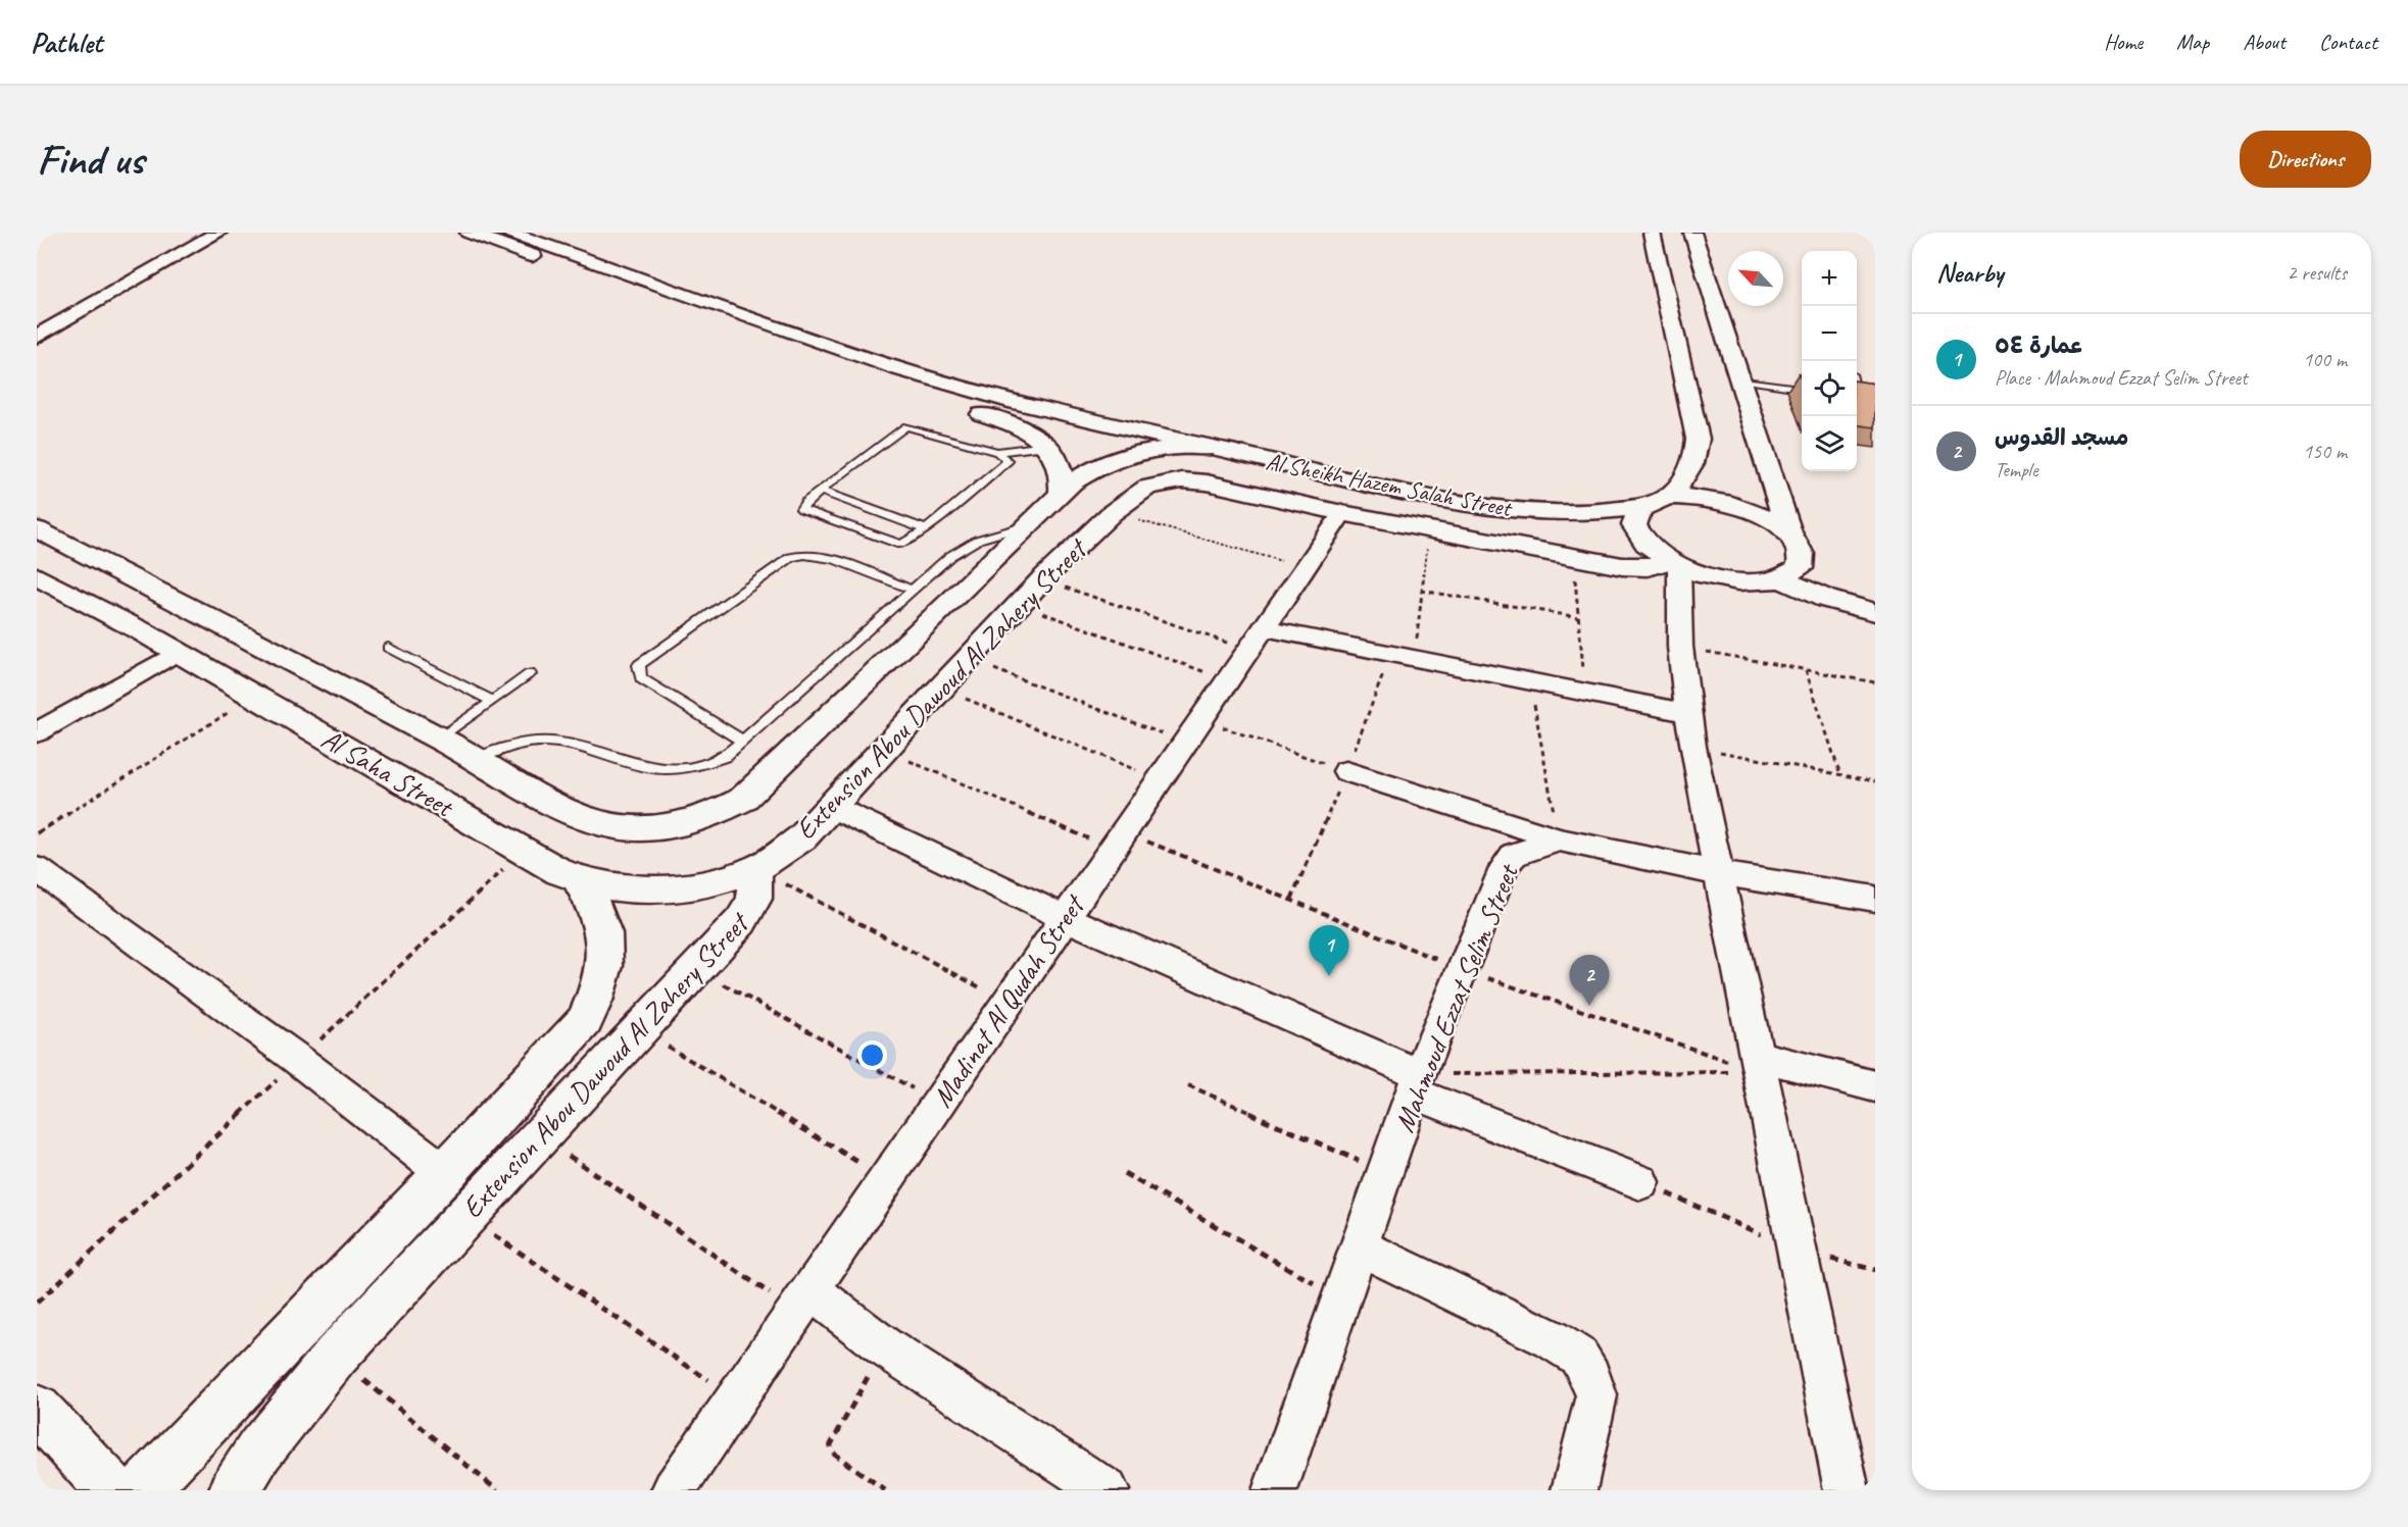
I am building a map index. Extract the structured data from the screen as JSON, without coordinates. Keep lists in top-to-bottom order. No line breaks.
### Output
{"streets":{"street":["Al Sheikh Hazem Salah Street","Extension Abou Dawoud Al Zahery Street","Al Saha Street","Mahmoud Ezzat Selim Street","Madinat Al Qudah Street"]},"crossings":[["Al Sheikh Hazem Salah Street","Extension Abou Dawoud Al Zahery Street"],["Al Sheikh Hazem Salah Street","Madinat Al Qudah Street"],["Extension Abou Dawoud Al Zahery Street","Al Saha Street"],["Extension Abou Dawoud Al Zahery Street","Madinat Al Qudah Street"]],"north":"top left","page":{"header":"Pathlet","nav":["Home","Map","About","Contact"],"buttons":"Directions","title":"Find us","heading":["Nearby","2 results"],"map_buttons":["+","−"],"list":[{"mark":"1","name":"عمارة ٥٤","note":"Place · Mahmoud Ezzat Selim Street","value":"100 m"},{"mark":"2","name":"مسجد القدوس","note":"Temple","value":"150 m"}],"pins":["1","2"]}}
